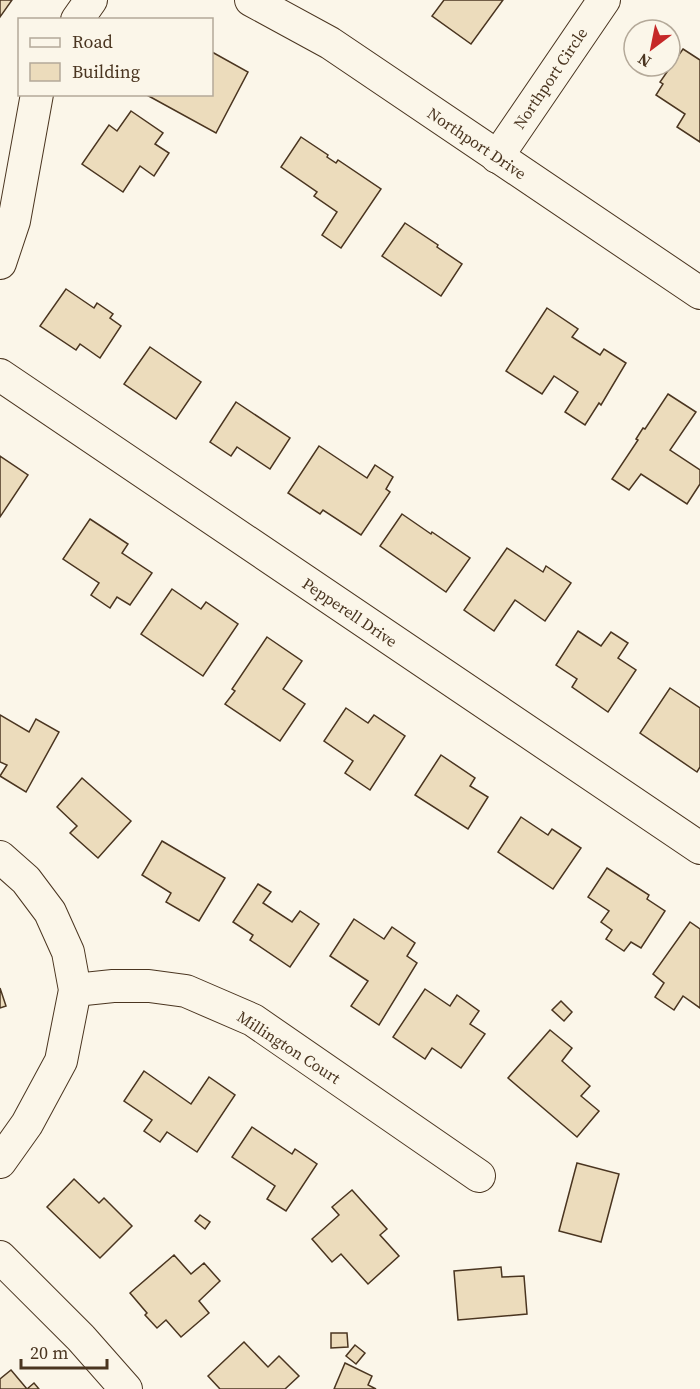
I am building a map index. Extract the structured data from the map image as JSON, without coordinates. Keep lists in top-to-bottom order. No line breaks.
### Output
{"streets":{"street":["Northport Circle","Northport Drive","Pepperell Drive","Millington Court"]},"crossings":[["Northport Circle","Northport Drive"]],"legend":["Road","Building"],"scale_bar":"20 m","north":"bottom left"}
